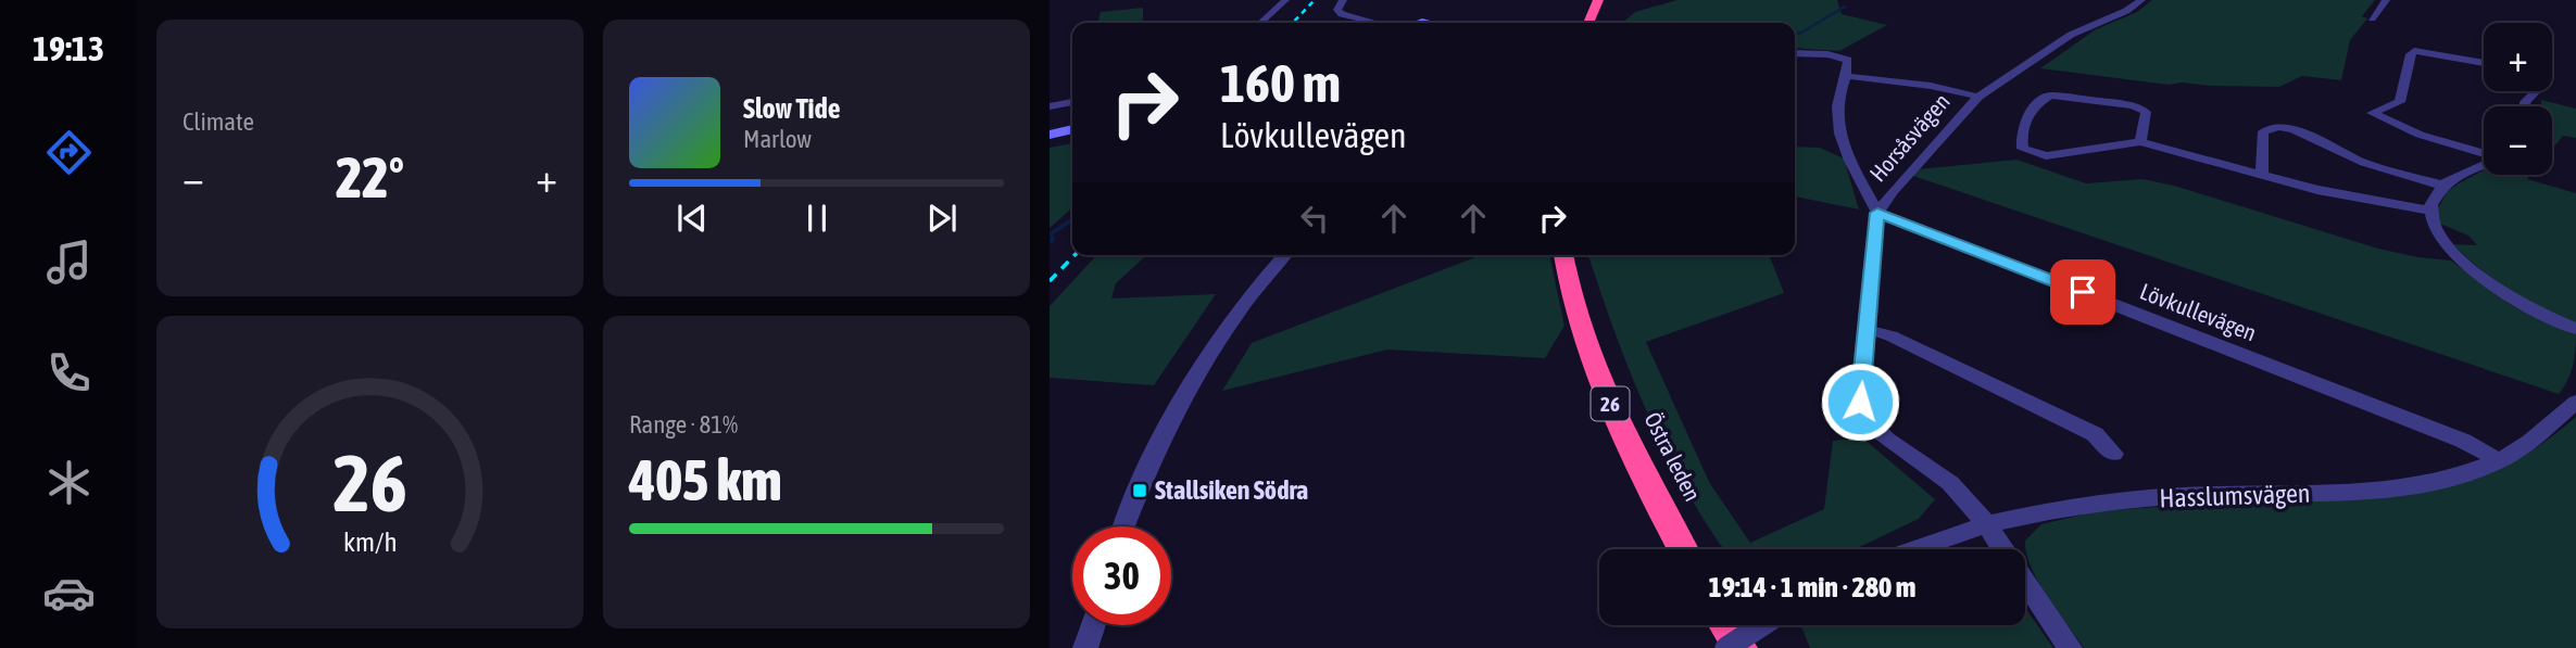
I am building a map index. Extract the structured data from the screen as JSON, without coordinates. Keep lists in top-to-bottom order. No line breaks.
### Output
{"streets":{"highway":["26","Östra leden"],"street":["Horsåsvägen","Lövkullevägen","Hasslumsvägen"]},"crossings":[["Horsåsvägen","Lövkullevägen"],["Horsåsvägen","Hasslumsvägen"],["Lövkullevägen","Hasslumsvägen"]],"places":{"transit":["Stallsiken Södra"]},"page":{"tabs":"19:13","tile":["Climate",["Range · 81%","405 km"]],"map_buttons":["+","−"],"turn":["160 m","Lövkullevägen"],"song":["Slow Tide","Marlow"],"heat":["−","22°","+"],"limit":"30","trip":"19:14 · 1 min · 280 m","gauge":["26","km/h"]}}
